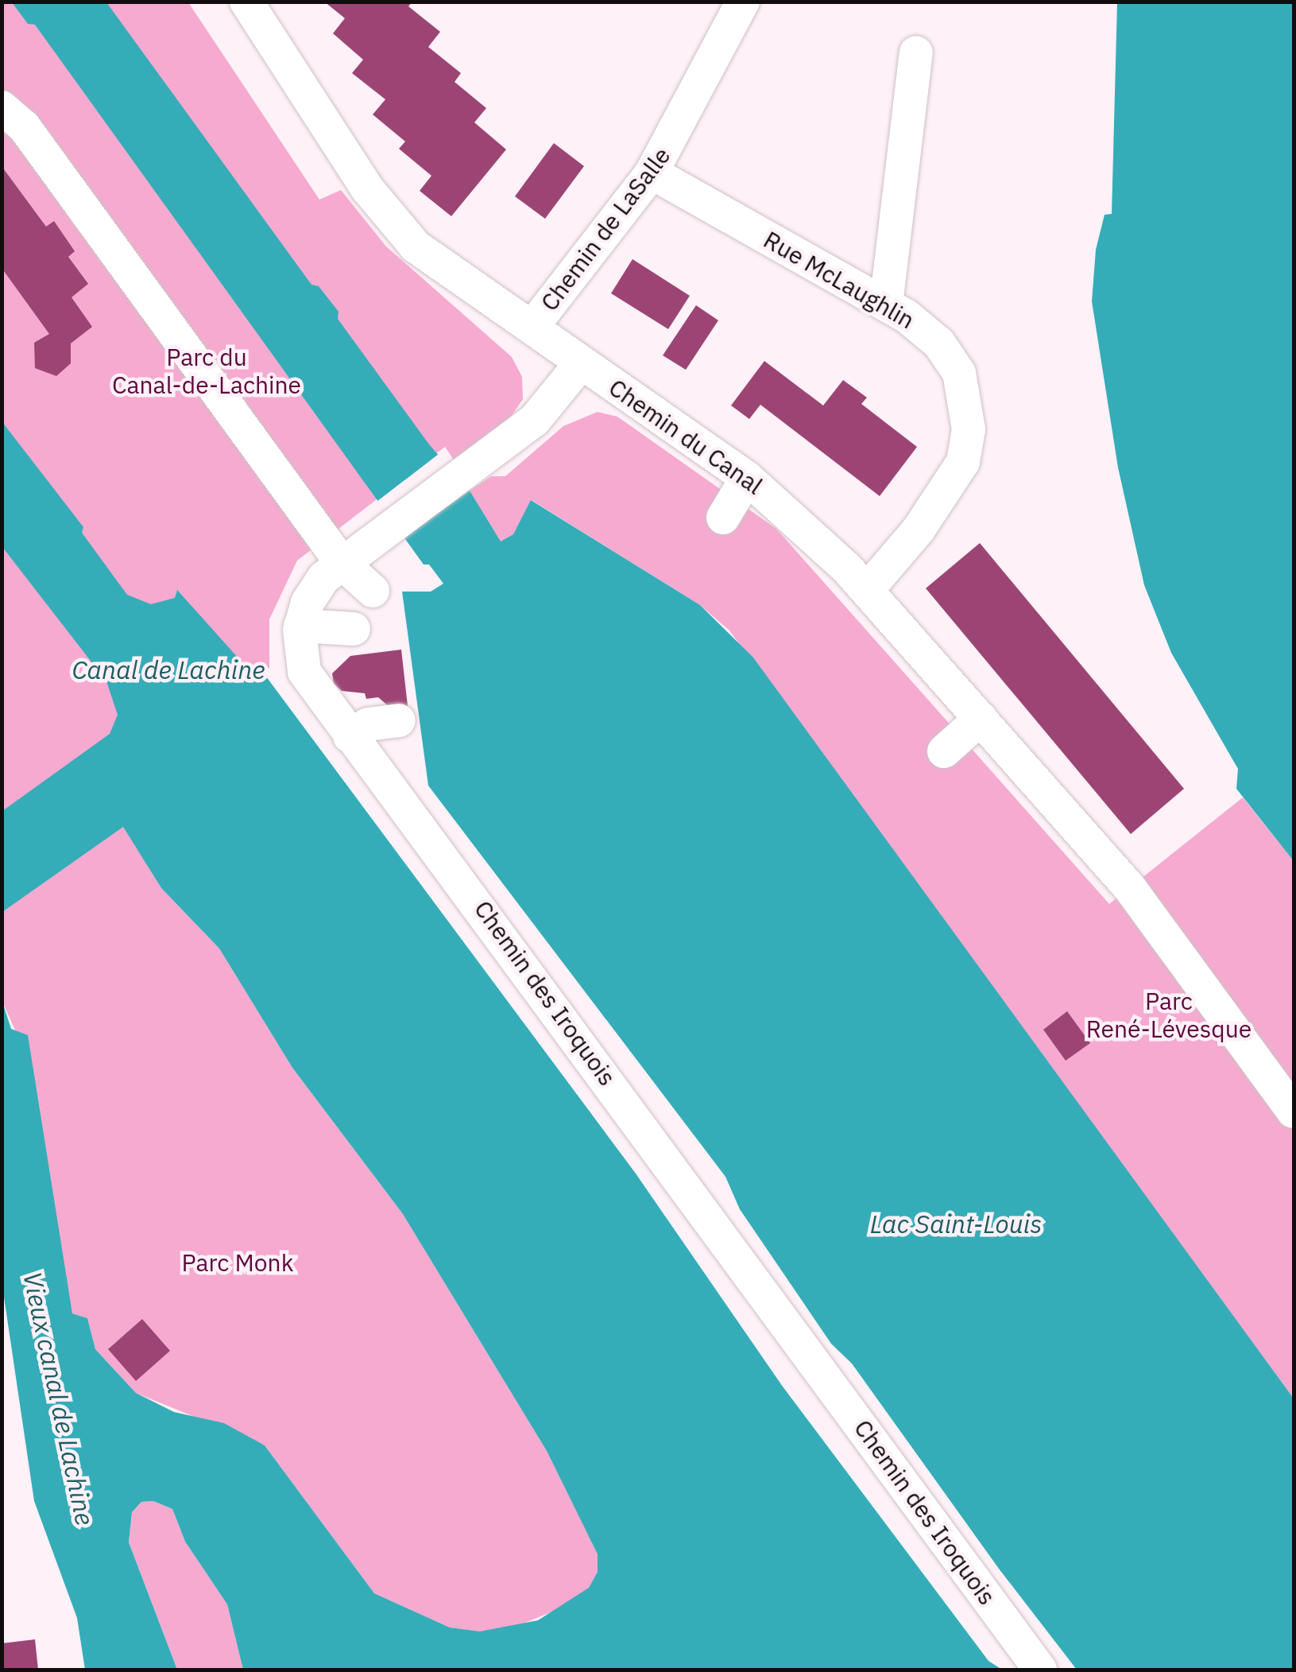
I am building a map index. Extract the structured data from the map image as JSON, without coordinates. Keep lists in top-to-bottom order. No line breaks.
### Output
{"streets":{"street":["Chemin de LaSalle","Rue McLaughlin","Chemin du Canal","Chemin des Iroquois"]},"crossings":[["Chemin de LaSalle","Rue McLaughlin"],["Chemin de LaSalle","Chemin du Canal"],["Rue McLaughlin","Chemin du Canal"],["Chemin du Canal","Chemin des Iroquois"]],"water":["Canal de Lachine","Lac Saint-Louis","Vieux canal de Lachine"],"parks":["Parc du Canal-de-Lachine","Parc René-Lévesque","Parc Monk"]}
